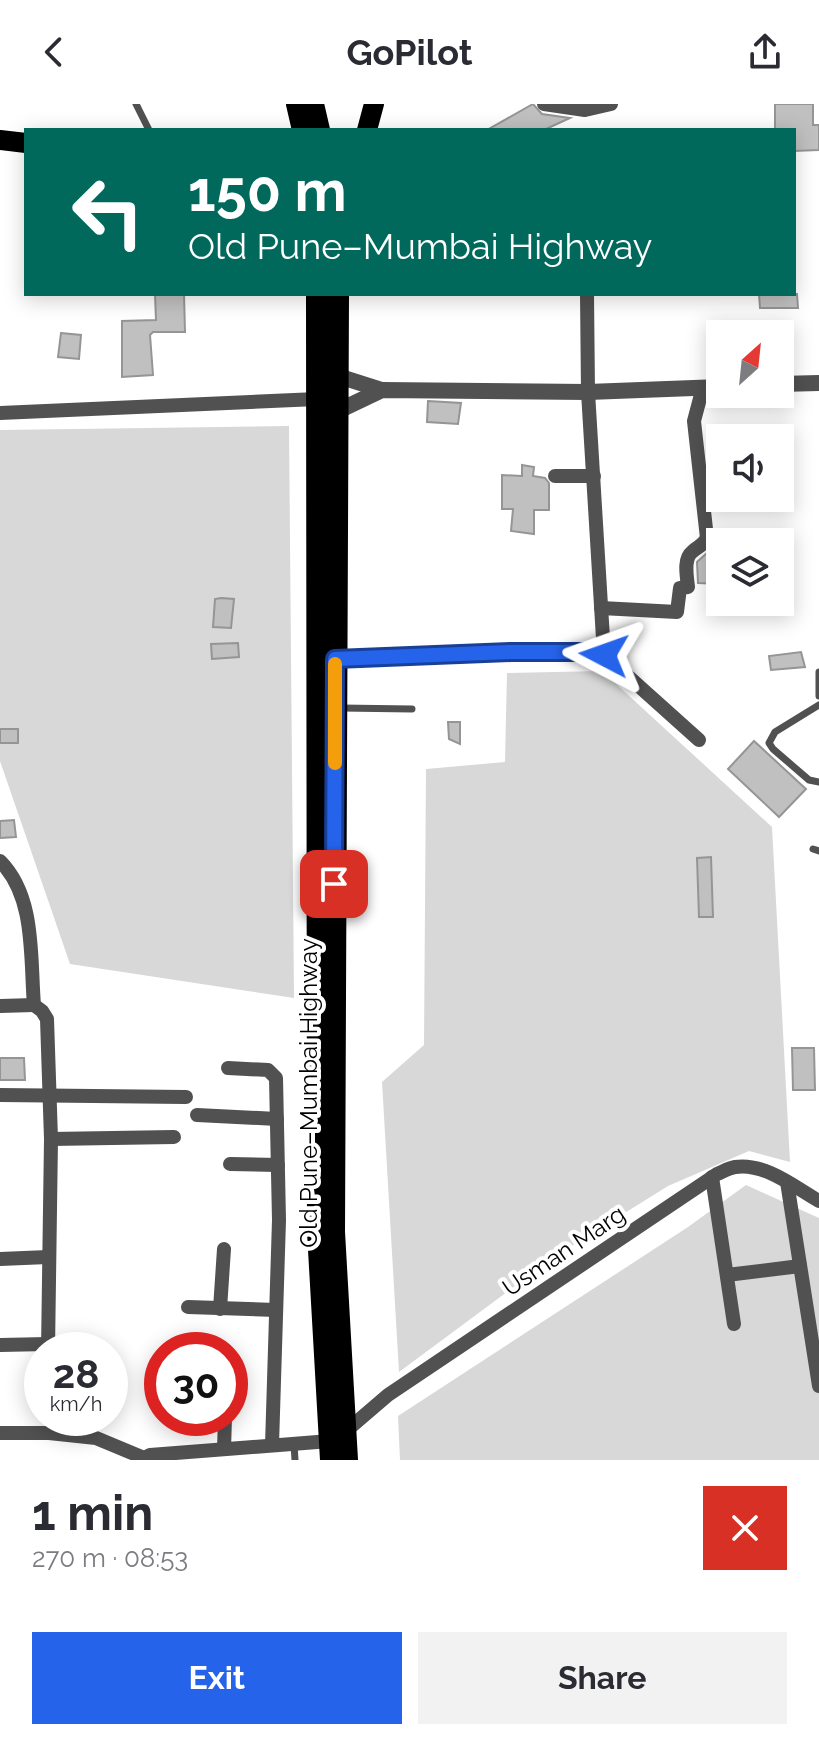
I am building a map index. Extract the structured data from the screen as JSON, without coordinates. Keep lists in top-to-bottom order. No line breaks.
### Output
{"streets":{"highway":["Old Pune–Mumbai Highway"],"street":["Usman Marg"]},"crossings":[["Old Pune–Mumbai Highway","Usman Marg"]],"north":"top right","page":{"header":"GoPilot","turn":["150 m","Old Pune–Mumbai Highway"],"speed":"28 km/h","limit":"30","heading":["1 min","270 m · 08:53"],"buttons":["Exit","Share"]}}
